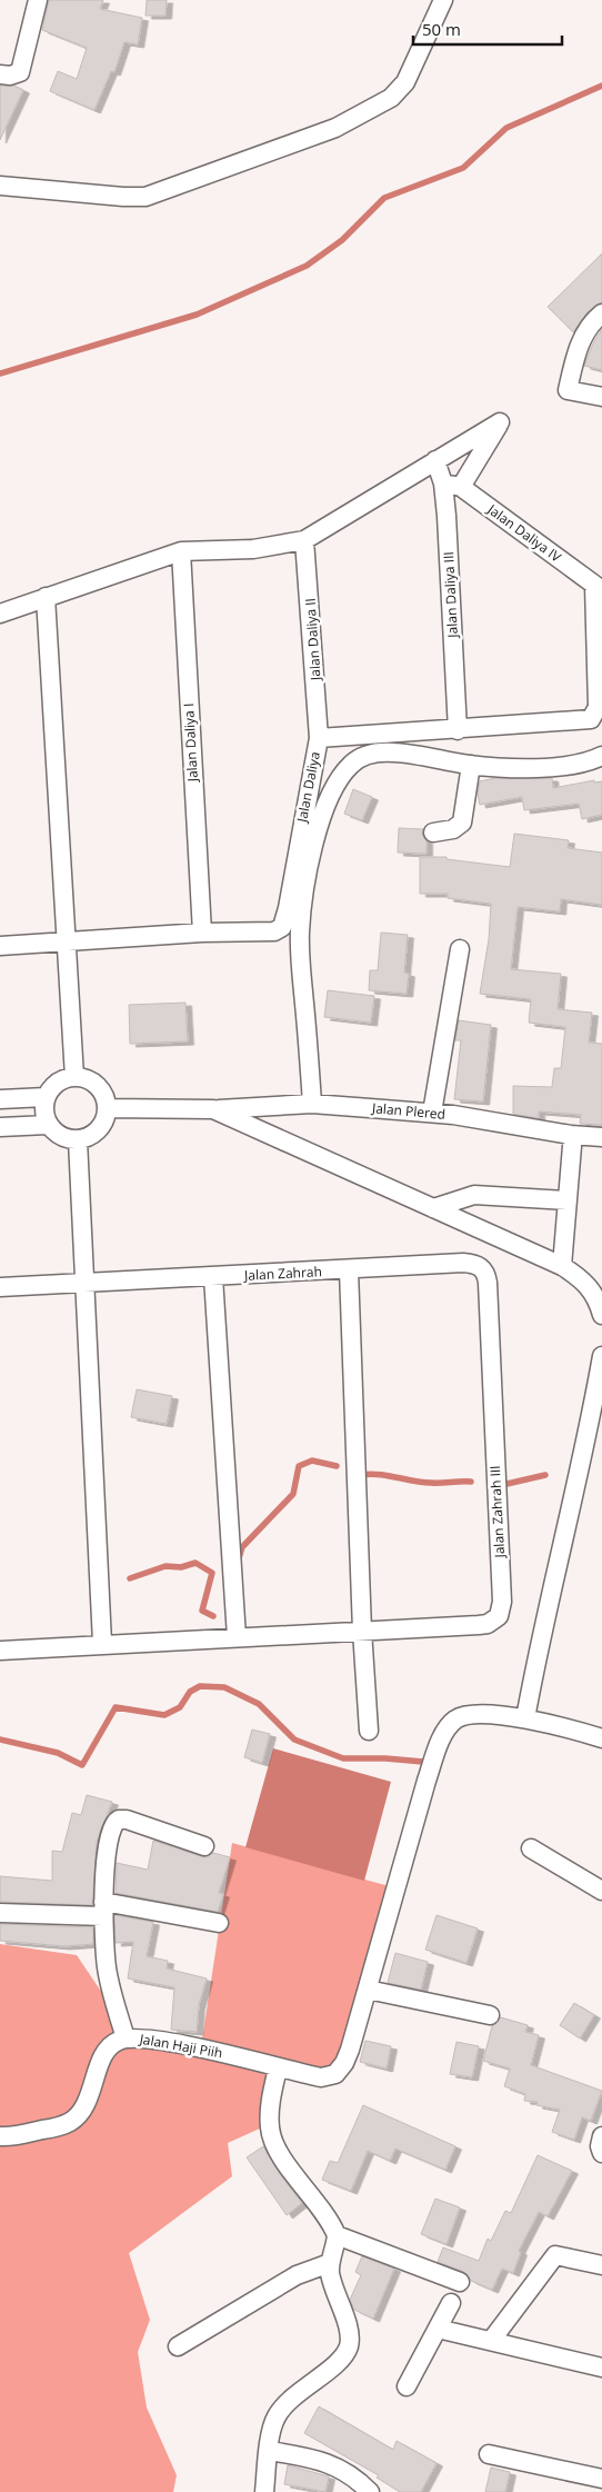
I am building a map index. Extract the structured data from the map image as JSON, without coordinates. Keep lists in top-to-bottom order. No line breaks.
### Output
{"streets":{"street":["Jalan Daliya IV","Jalan Daliya III","Jalan Daliya II","Jalan Daliya I","Jalan Daliya","Jalan Plered","Jalan Zahrah","Jalan Zahrah III","Jalan Haji Piih"]},"crossings":[["Jalan Daliya IV","Jalan Daliya III"],["Jalan Daliya IV","Jalan Daliya"],["Jalan Daliya III","Jalan Daliya"],["Jalan Daliya II","Jalan Daliya"],["Jalan Daliya I","Jalan Daliya"],["Jalan Zahrah","Jalan Zahrah III"]],"scale_bar":"50 m"}
